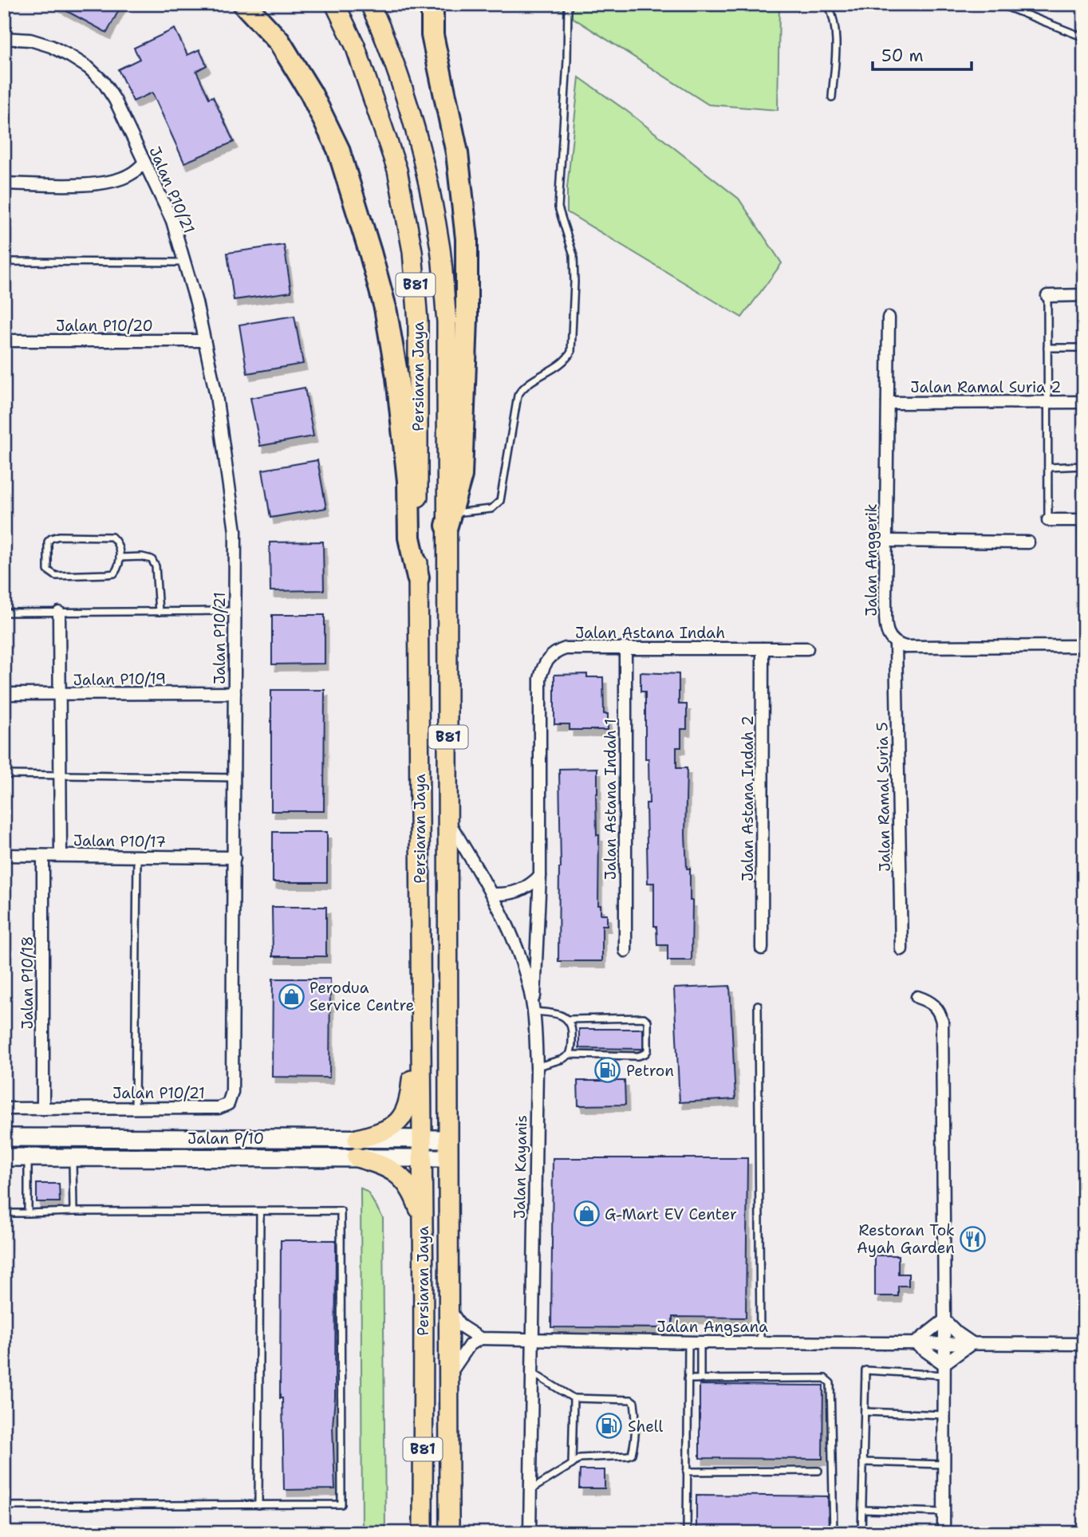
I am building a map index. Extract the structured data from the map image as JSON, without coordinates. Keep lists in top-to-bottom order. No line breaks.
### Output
{"streets":{"main road":["B81","Persiaran Jaya"],"street":["Jalan P10/21","Jalan P10/20","Jalan Ramal Suria 2","Jalan Anggerik","Jalan Astana Indah","Jalan P10/19","Jalan Ramal Suria 5","Jalan Astana Indah 2","Jalan Astana Indah 1","Jalan P10/17","Jalan P10/18","Jalan P/10","Jalan Kayanis","Jalan Angsana"]},"crossings":[["Jalan P10/21","Jalan P10/20"],["Jalan P10/21","Jalan P10/19"],["Jalan P10/21","Jalan P10/17"],["Jalan P10/21","Jalan P10/18"],["Persiaran Jaya","Jalan P/10"],["Persiaran Jaya","Jalan Kayanis"],["Jalan Ramal Suria 2","Jalan Anggerik"],["Jalan Anggerik","Jalan Ramal Suria 5"],["Jalan Astana Indah","Jalan Astana Indah 2"],["Jalan Astana Indah","Jalan Astana Indah 1"],["Jalan Astana Indah","Jalan Kayanis"],["Jalan P10/17","Jalan P10/18"],["Jalan Kayanis","Jalan Angsana"]],"places":{"shop":["Perodua Service Centre","G-Mart EV Center"],"fuel station":["Petron","Shell"],"restaurant":["Restoran Tok Ayah Garden"]},"scale_bar":"50 m"}
